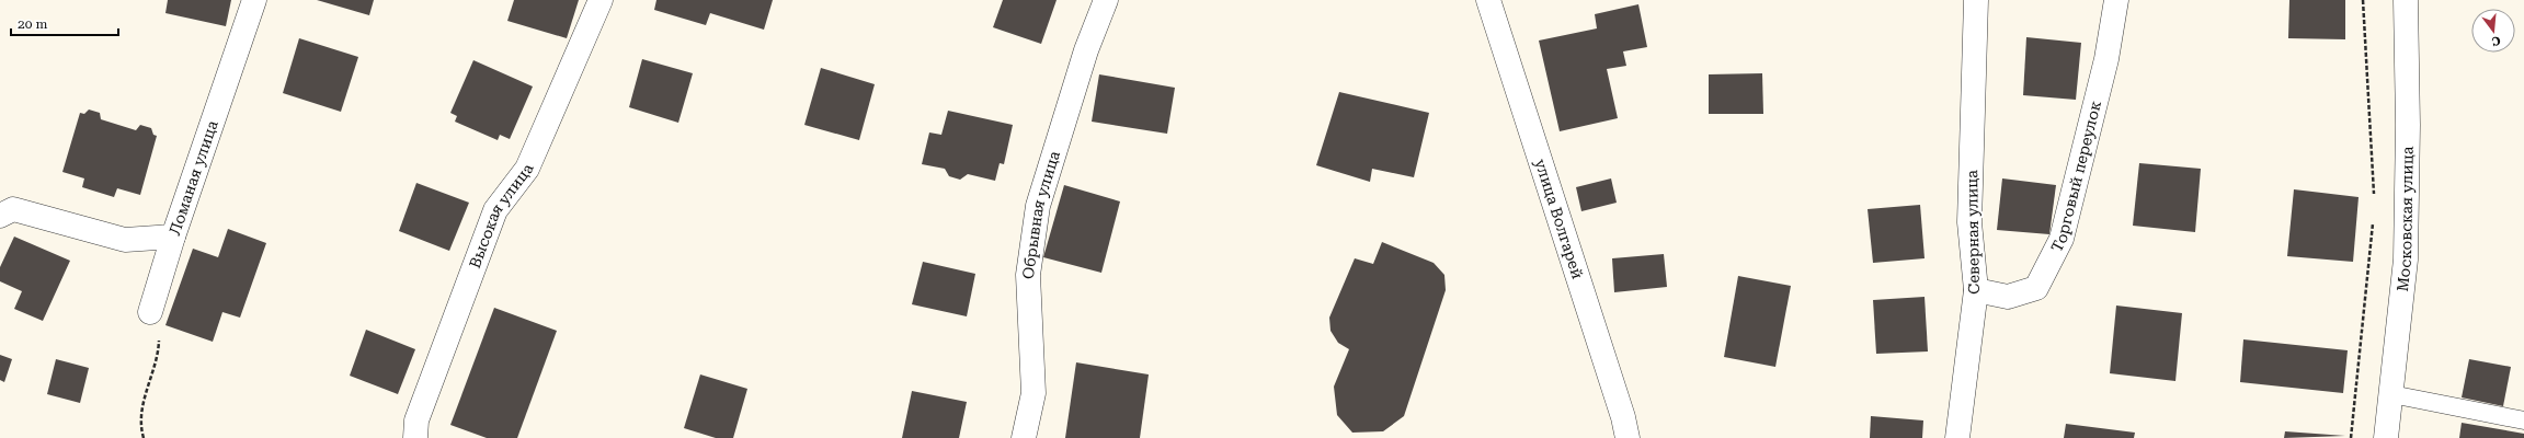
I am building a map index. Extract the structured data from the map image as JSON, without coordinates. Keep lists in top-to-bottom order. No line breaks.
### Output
{"streets":{"street":["Ломаная улица","Торговый переулок","Обрывная улица","Высокая улица","улица Волгарей","Московская улица","Северная улица"]},"crossings":[["Торговый переулок","Северная улица"]],"scale_bar":"20 m","north":"bottom"}
